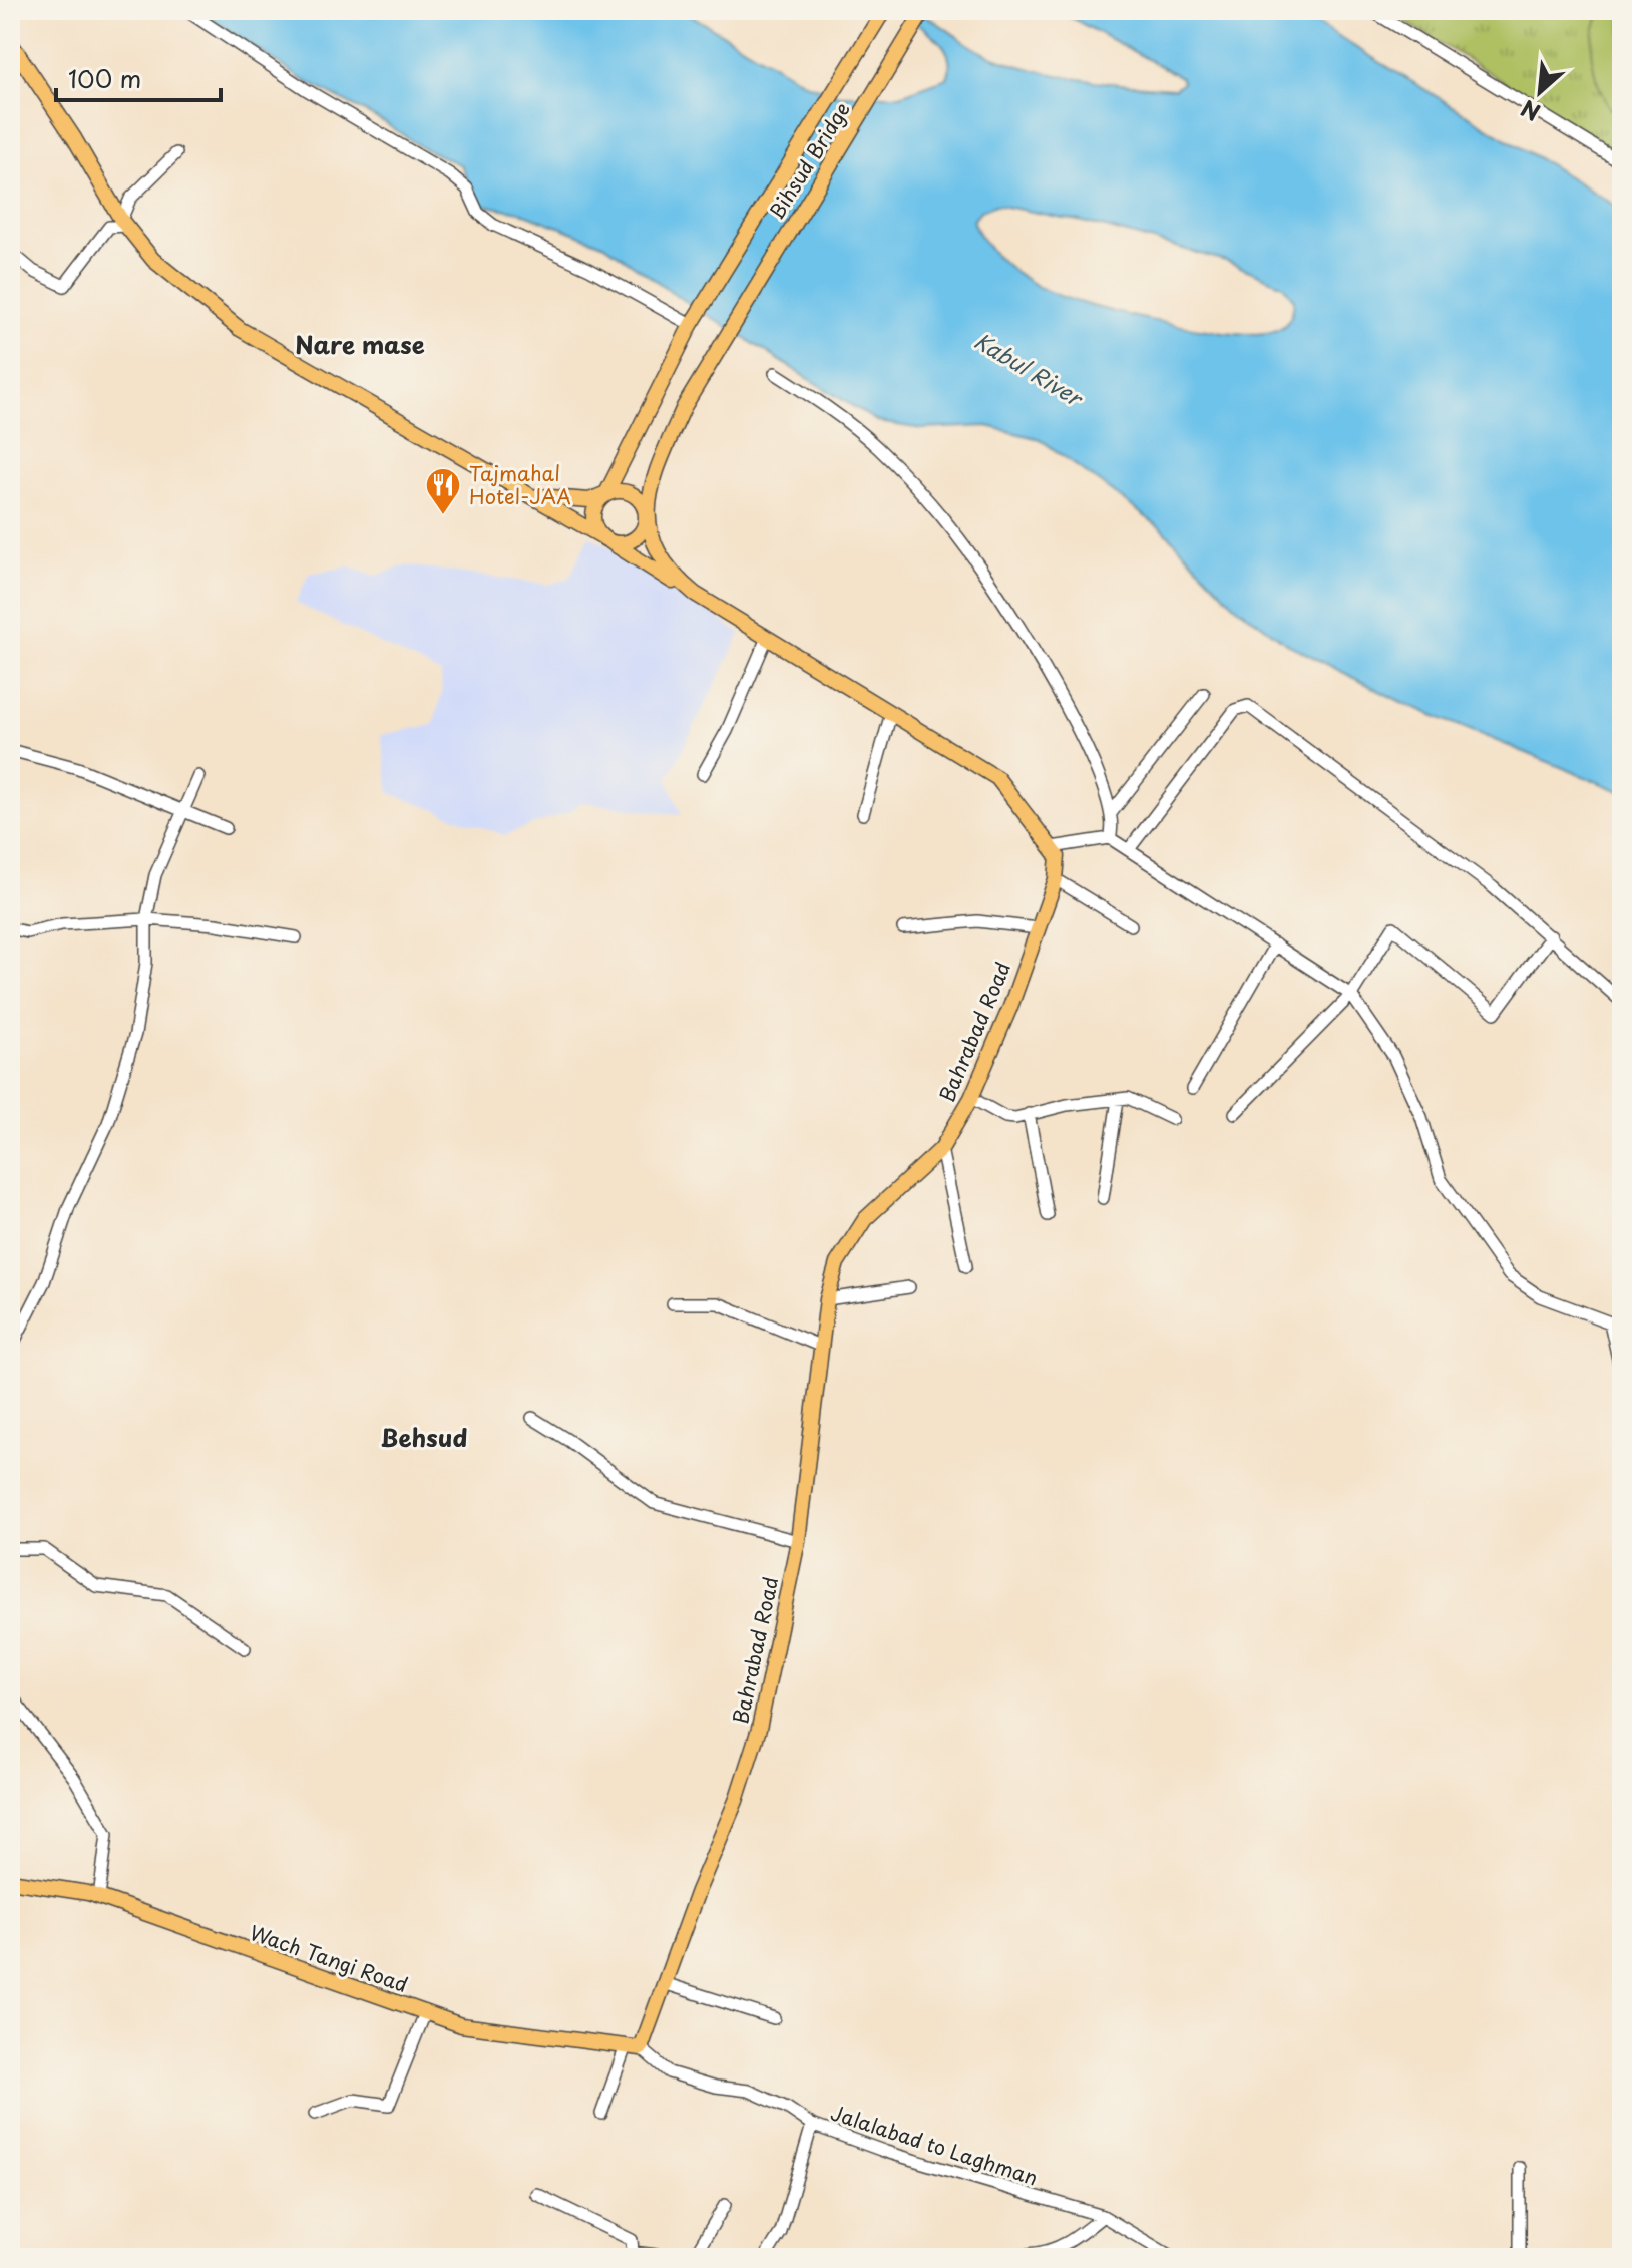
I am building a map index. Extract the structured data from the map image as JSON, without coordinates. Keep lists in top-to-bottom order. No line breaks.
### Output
{"streets":{"main road":["Bihsud Bridge","Bahrabad Road","Wach Tangi Road"],"street":["Jalalabad to Laghman"]},"crossings":[["Bahrabad Road","Wach Tangi Road"],["Bahrabad Road","Jalalabad to Laghman"],["Wach Tangi Road","Jalalabad to Laghman"]],"districts":["Nare mase","Behsud"],"water":["Kabul River"],"places":{"restaurant":["Tajmahal Hotel-JAA"]},"scale_bar":"100 m","north":"bottom left"}
